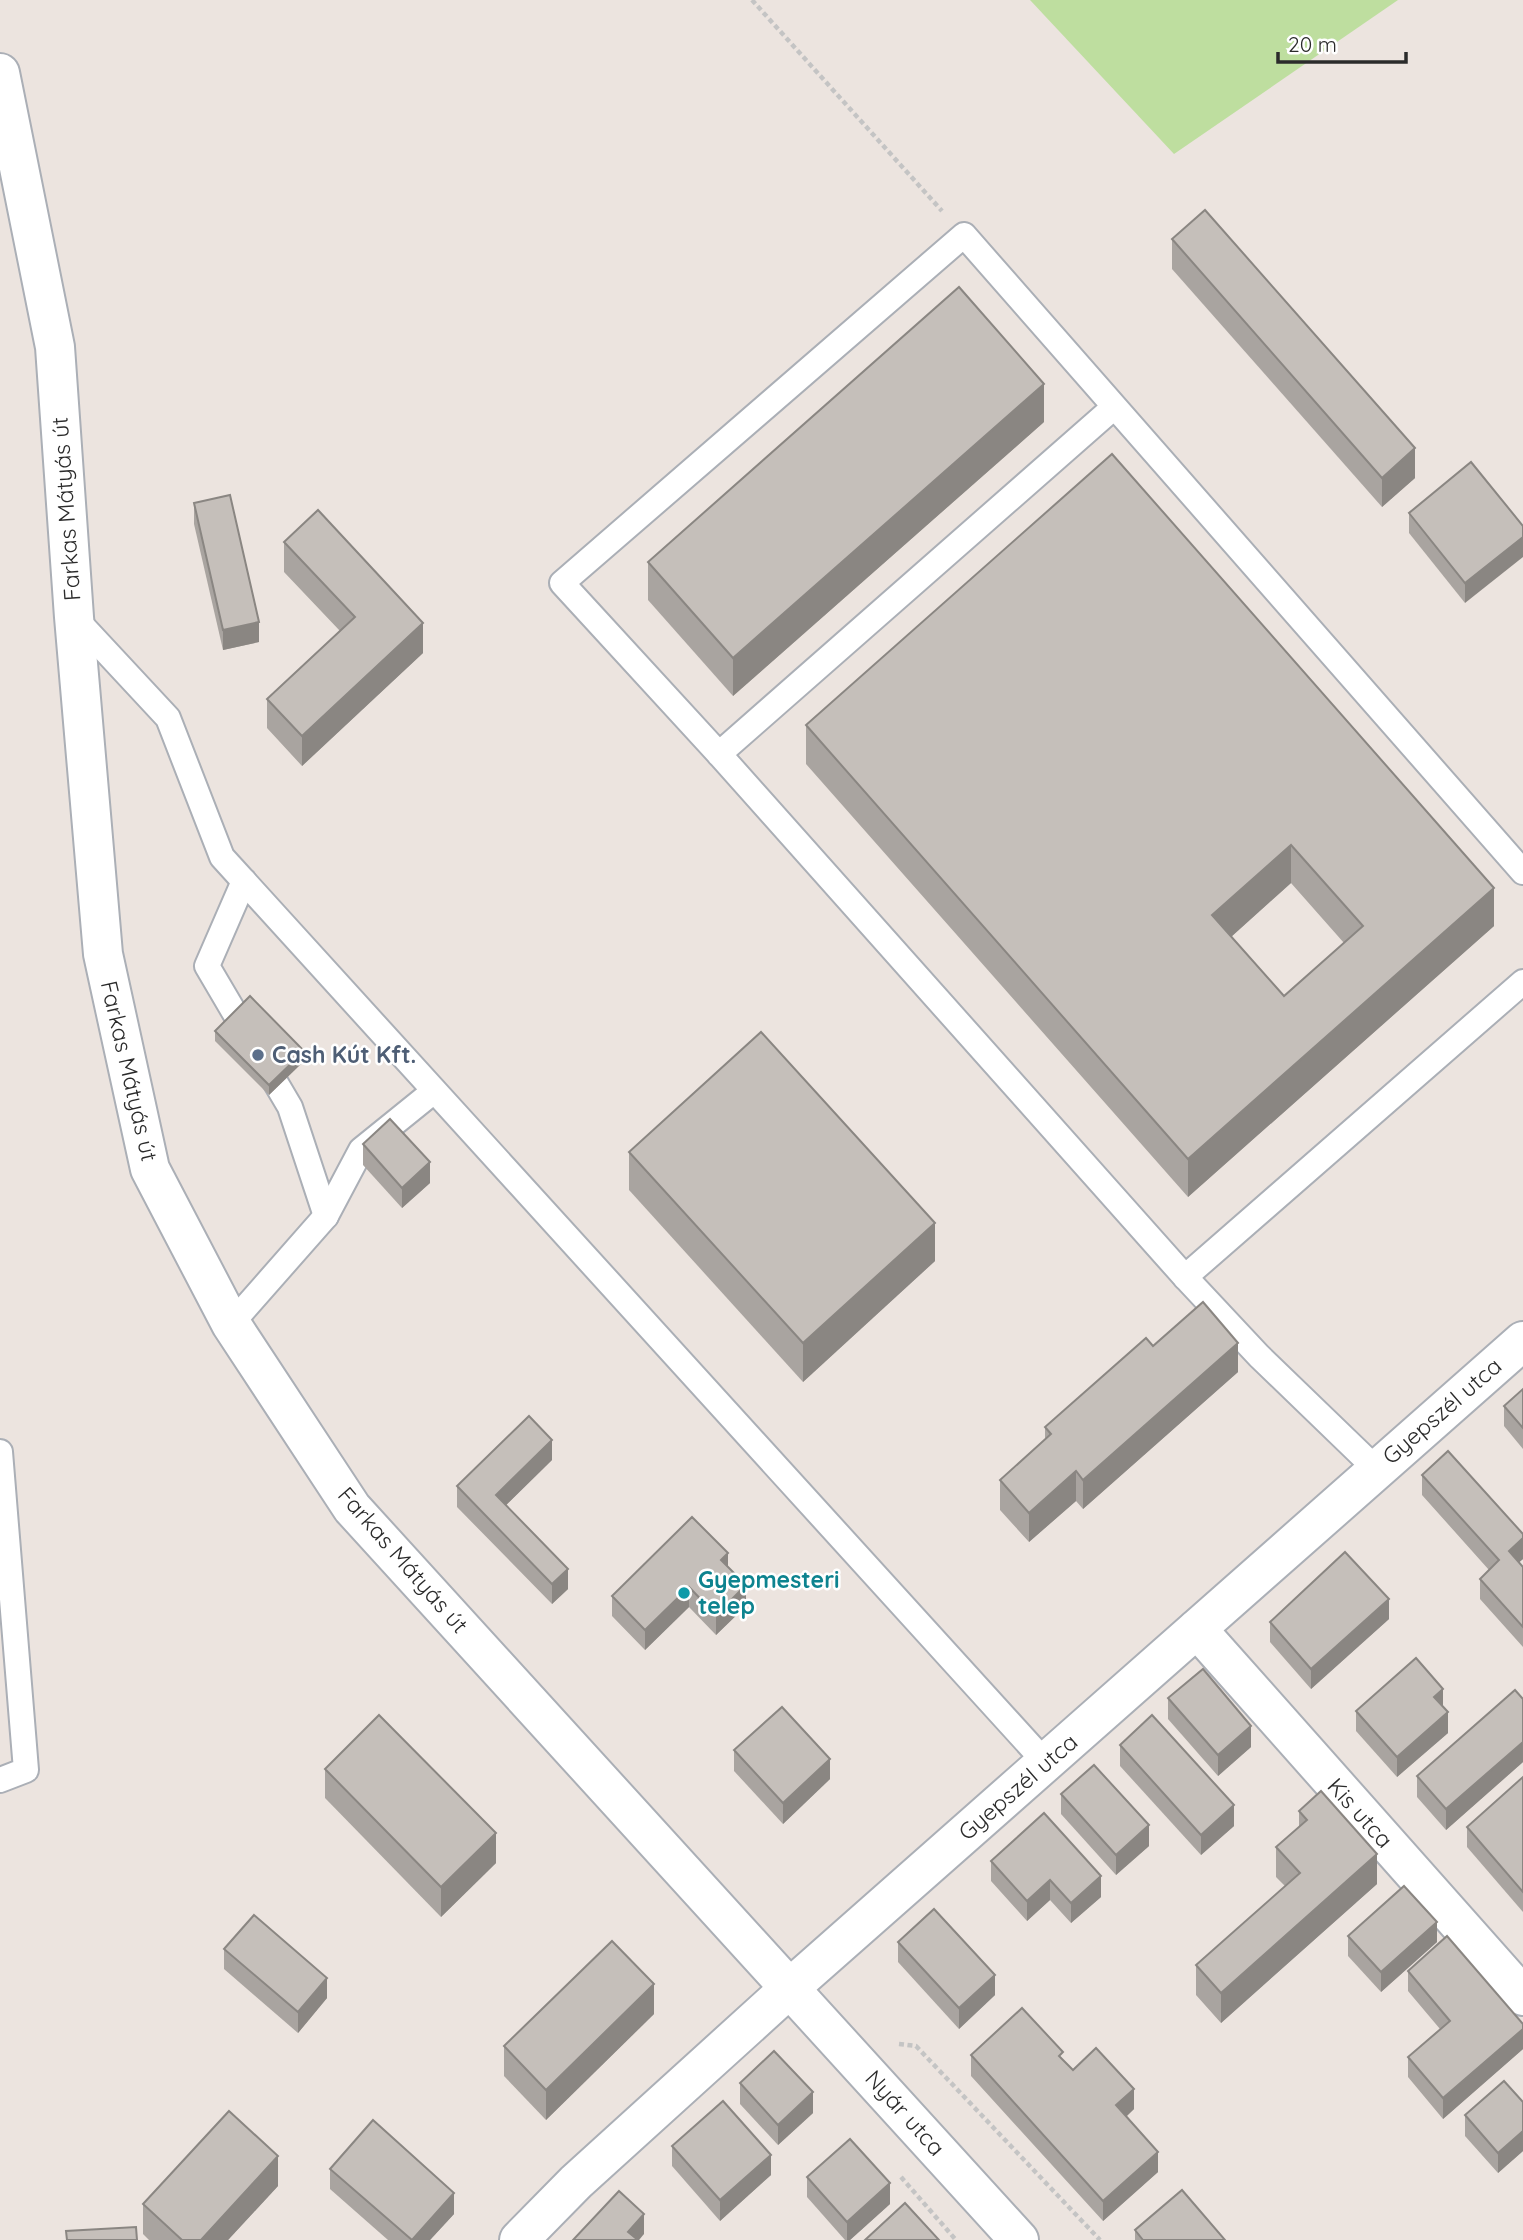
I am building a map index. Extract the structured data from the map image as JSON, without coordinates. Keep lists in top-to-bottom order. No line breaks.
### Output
{"streets":{"street":["Farkas Mátyás út","Gyepszél utca","Kis utca","Nyár utca"]},"crossings":[["Farkas Mátyás út","Gyepszél utca"],["Farkas Mátyás út","Nyár utca"],["Gyepszél utca","Kis utca"],["Gyepszél utca","Nyár utca"]],"places":["Cash Kút Kft.","Gyepmesteri telep"],"scale_bar":"20 m"}
